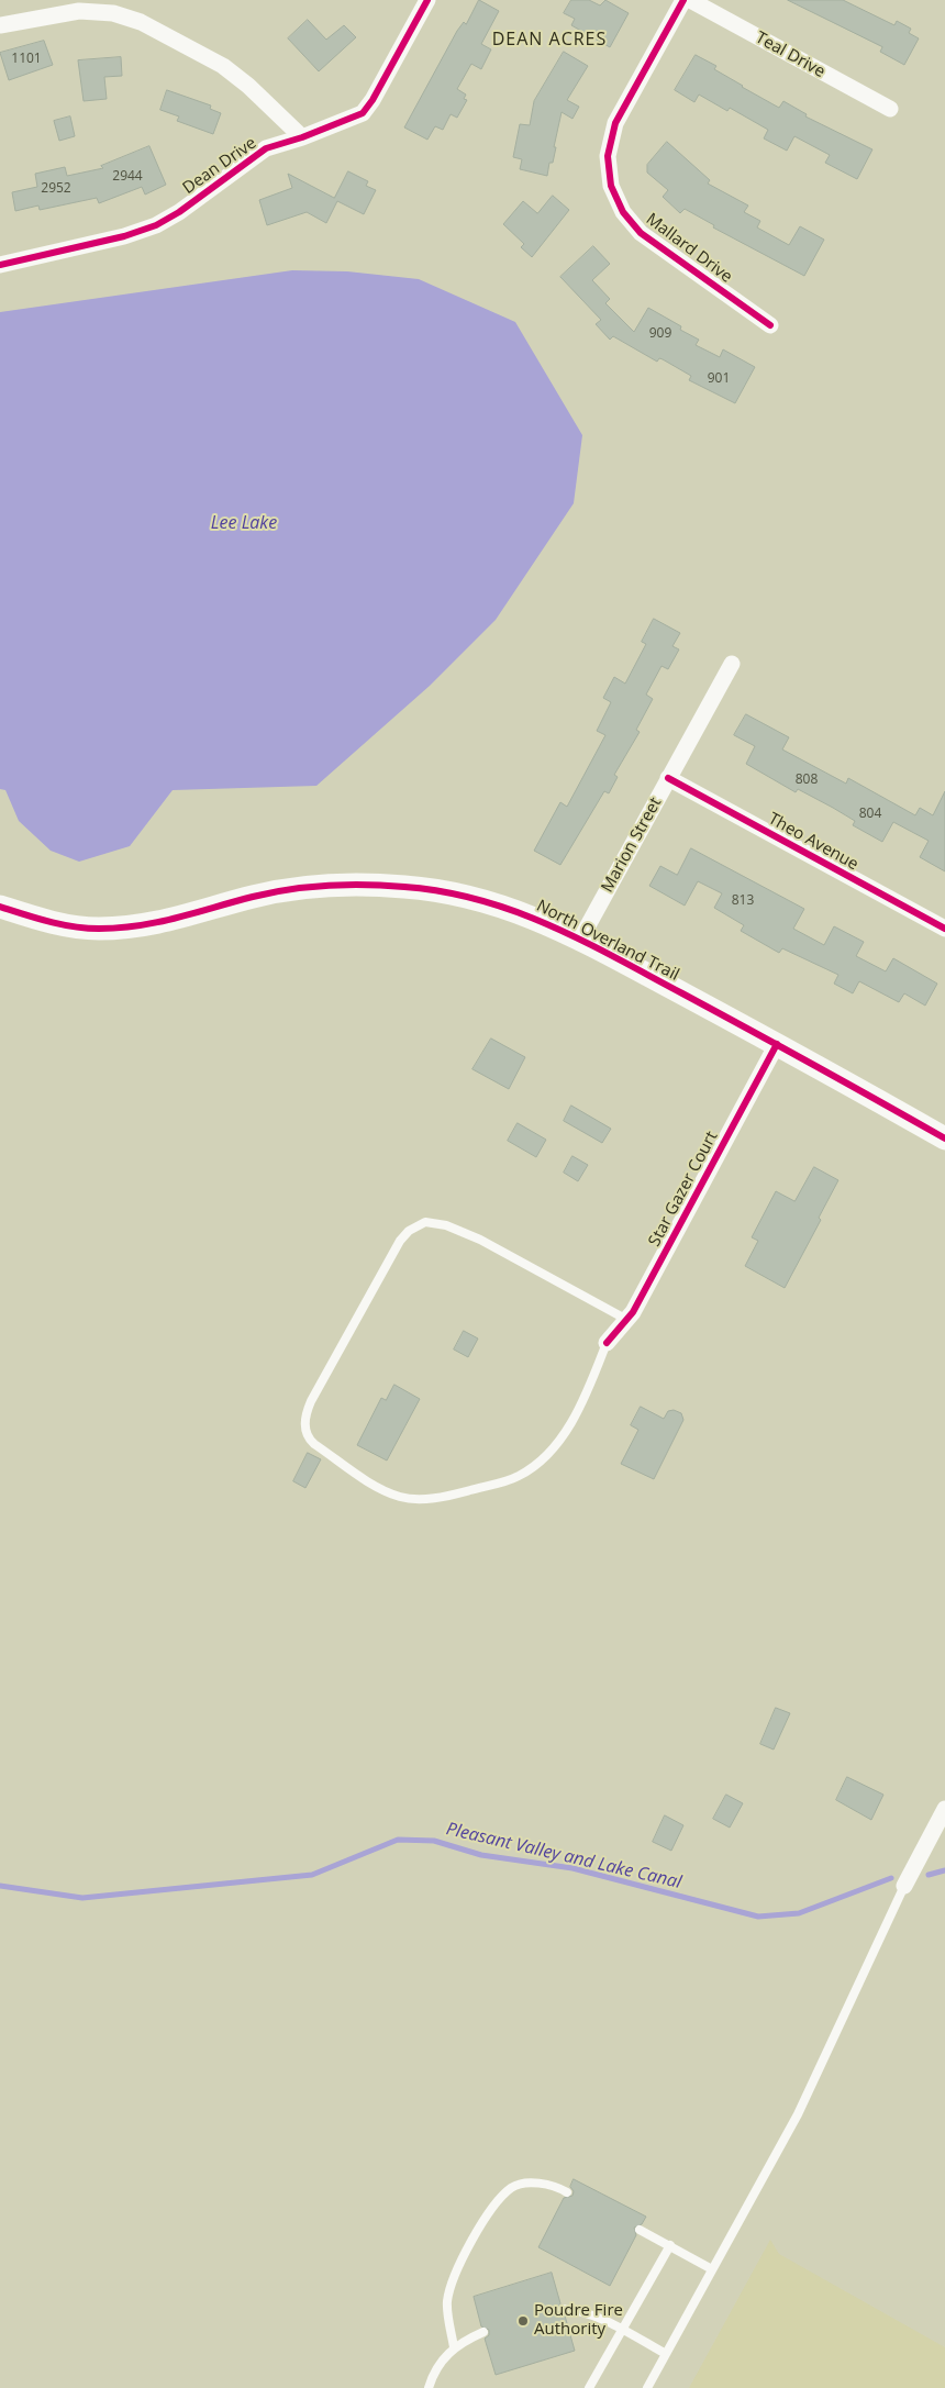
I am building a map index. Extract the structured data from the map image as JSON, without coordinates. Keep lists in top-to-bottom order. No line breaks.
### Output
{"streets":{"main road":["North Overland Trail"],"street":["Teal Drive","Dean Drive","Mallard Drive","Theo Avenue","Marion Street","Star Gazer Court"]},"crossings":[["Theo Avenue","Marion Street"],["Marion Street","North Overland Trail"],["North Overland Trail","Star Gazer Court"]],"districts":["DEAN ACRES"],"water":["Lee Lake","Pleasant Valley and Lake Canal"],"places":["Poudre Fire Authority"],"house_numbers":["1101","2944","2952","909","901","808","804","813"]}
